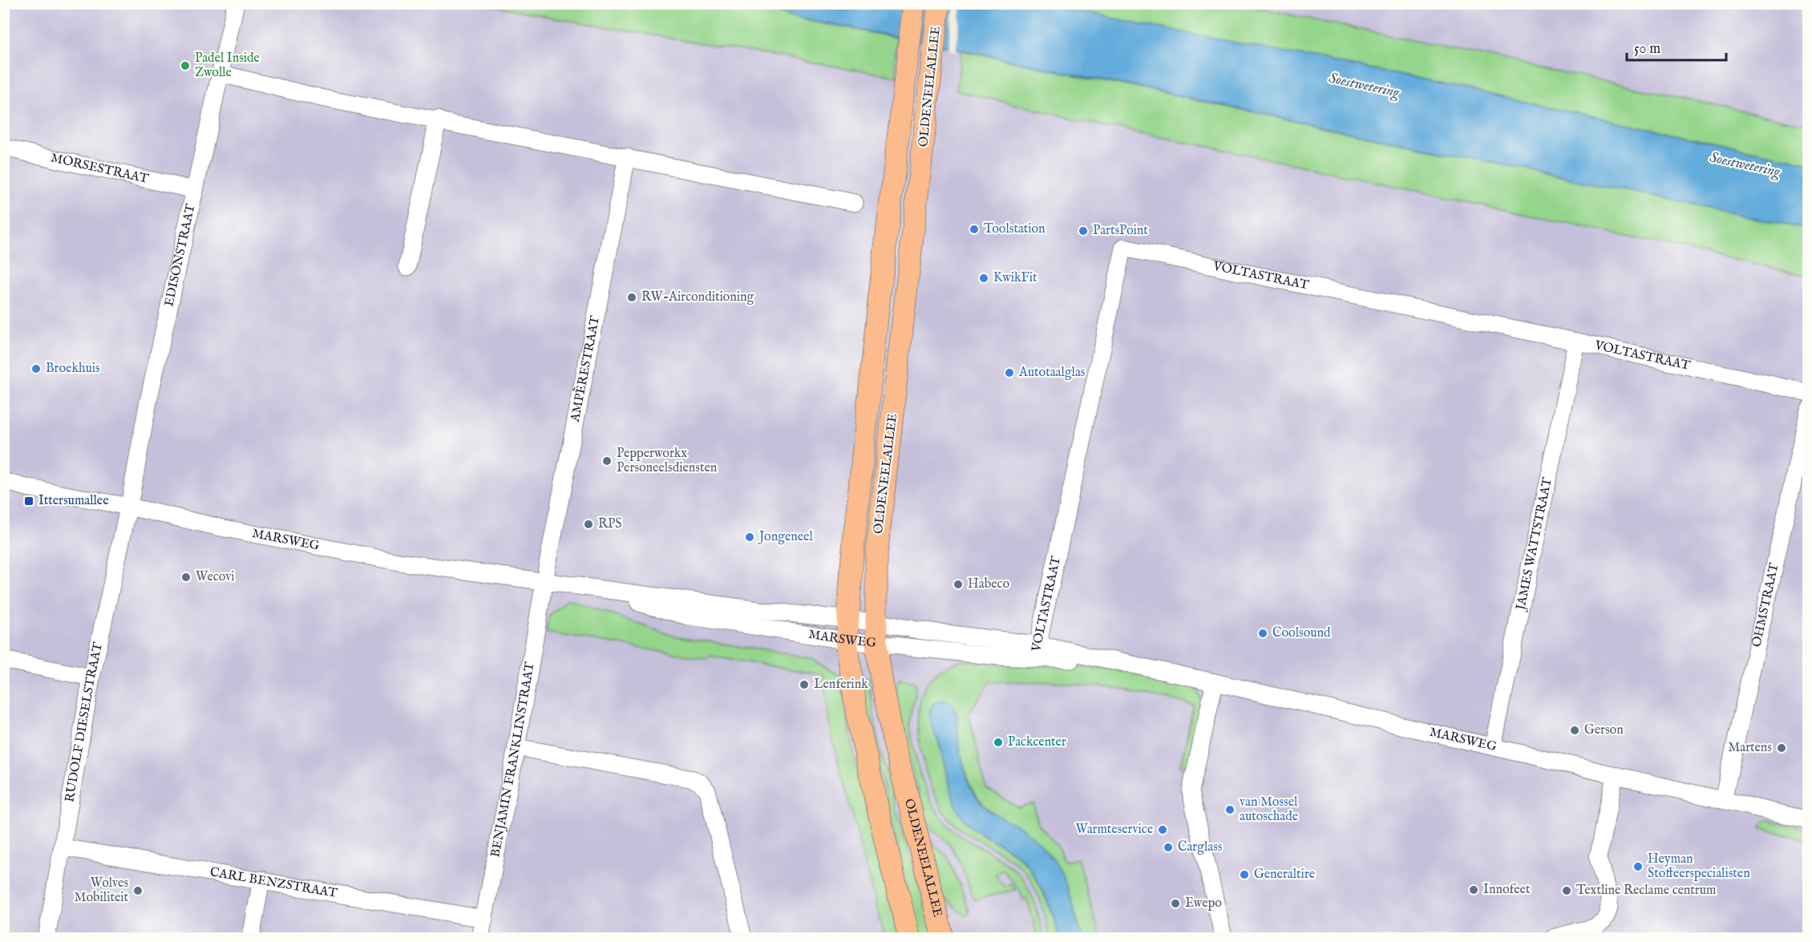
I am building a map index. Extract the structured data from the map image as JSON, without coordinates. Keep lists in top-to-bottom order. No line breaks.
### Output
{"streets":{"main road":["OLDENEELALLEE"],"street":["MORSESTRAAT","EDISONSTRAAT","VOLTASTRAAT","AMPÈRESTRAAT","MARSWEG","JAMES WATTSTRAAT","OHMSTRAAT","RUDOLF DIESELSTRAAT","BENJAMIN FRANKLINSTRAAT","CARL BENZSTRAAT"]},"crossings":[["OLDENEELALLEE","MARSWEG"],["MORSESTRAAT","EDISONSTRAAT"],["EDISONSTRAAT","MARSWEG"],["EDISONSTRAAT","RUDOLF DIESELSTRAAT"],["VOLTASTRAAT","MARSWEG"],["VOLTASTRAAT","JAMES WATTSTRAAT"],["AMPÈRESTRAAT","MARSWEG"],["AMPÈRESTRAAT","BENJAMIN FRANKLINSTRAAT"],["MARSWEG","JAMES WATTSTRAAT"],["MARSWEG","OHMSTRAAT"],["MARSWEG","RUDOLF DIESELSTRAAT"],["MARSWEG","BENJAMIN FRANKLINSTRAAT"],["RUDOLF DIESELSTRAAT","CARL BENZSTRAAT"],["BENJAMIN FRANKLINSTRAAT","CARL BENZSTRAAT"]],"water":["Soestwetering"],"places":{"other":["Padel Inside Zwolle","Toolstation","PartsPoint","KwikFit","RW-Airconditioning","Broekhuis","Autotaalglas","Pepperworkx Personeelsdiensten","RPS","Jongeneel","Wecovi","Habeco","Coolsound","Lenferink","Gerson","Packcenter","Martens","van Mossel autoschade","Warmteservice","Carglass","Heyman Stoffeerspecialisten","Generaltire","Innofeet","Wolves Mobiliteit","Textline Reclame centrum","Ewepo"],"transit":["Ittersumallee"]},"scale_bar":"50 m"}
